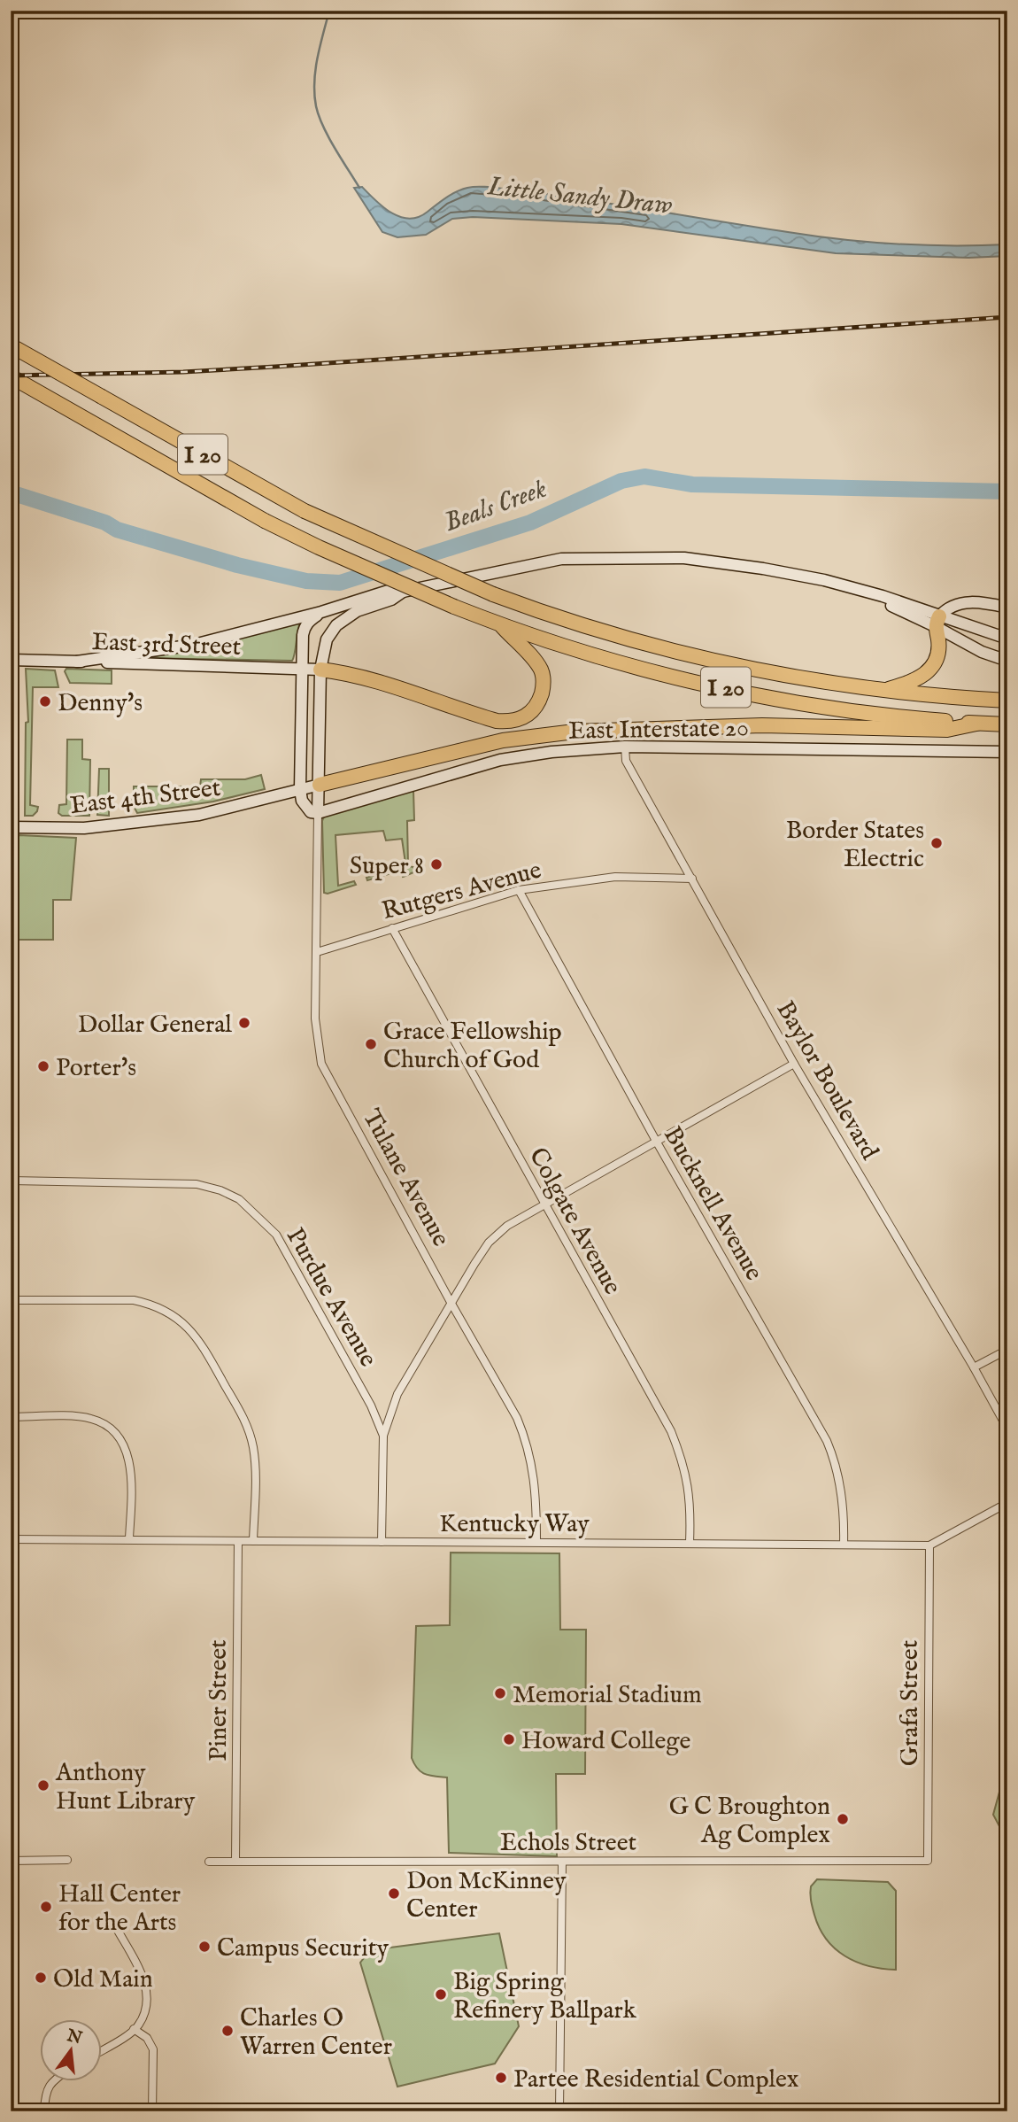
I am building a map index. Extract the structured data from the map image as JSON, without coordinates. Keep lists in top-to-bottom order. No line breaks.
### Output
{"streets":{"highway":["I 20"],"main road":["East 3rd Street","East Interstate 20","East 4th Street","Tulane Avenue"],"street":["Rutgers Avenue","Baylor Boulevard","Bucknell Avenue","Colgate Avenue","Purdue Avenue","Kentucky Way","Piner Street","Grafa Street","Echols Street"]},"crossings":[["East 3rd Street","Tulane Avenue"],["East Interstate 20","Baylor Boulevard"],["East Interstate 20","Tulane Avenue"],["East 4th Street","Tulane Avenue"],["Rutgers Avenue","Baylor Boulevard"],["Rutgers Avenue","Tulane Avenue"],["Rutgers Avenue","Bucknell Avenue"],["Rutgers Avenue","Colgate Avenue"],["Tulane Avenue","Kentucky Way"],["Bucknell Avenue","Kentucky Way"],["Colgate Avenue","Kentucky Way"],["Purdue Avenue","Kentucky Way"],["Kentucky Way","Piner Street"],["Kentucky Way","Grafa Street"],["Piner Street","Echols Street"],["Grafa Street","Echols Street"]],"water":["Little Sandy Draw","Beals Creek"],"places":["Denny's","Border States Electric","Super 8","Dollar General","Grace Fellowship Church of God","Porter's","Memorial Stadium","Howard College","Anthony Hunt Library","G C Broughton Ag Complex","Don McKinney Center","Hall Center for the Arts","Campus Security","Old Main","Big Spring Refinery Ballpark","Charles O Warren Center","Partee Residential Complex"],"north":"top"}
